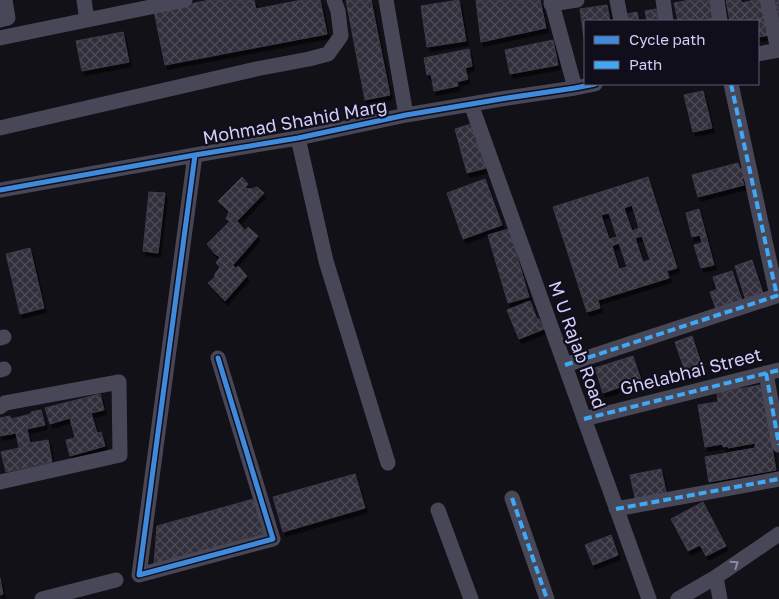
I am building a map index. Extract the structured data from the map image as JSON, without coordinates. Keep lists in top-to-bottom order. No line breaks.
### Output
{"streets":{"street":["Mohmad Shahid Marg","M U Rajab Road","Ghelabhai Street"]},"crossings":[["Mohmad Shahid Marg","M U Rajab Road"],["M U Rajab Road","Ghelabhai Street"]],"legend":["Cycle path","Path"]}
